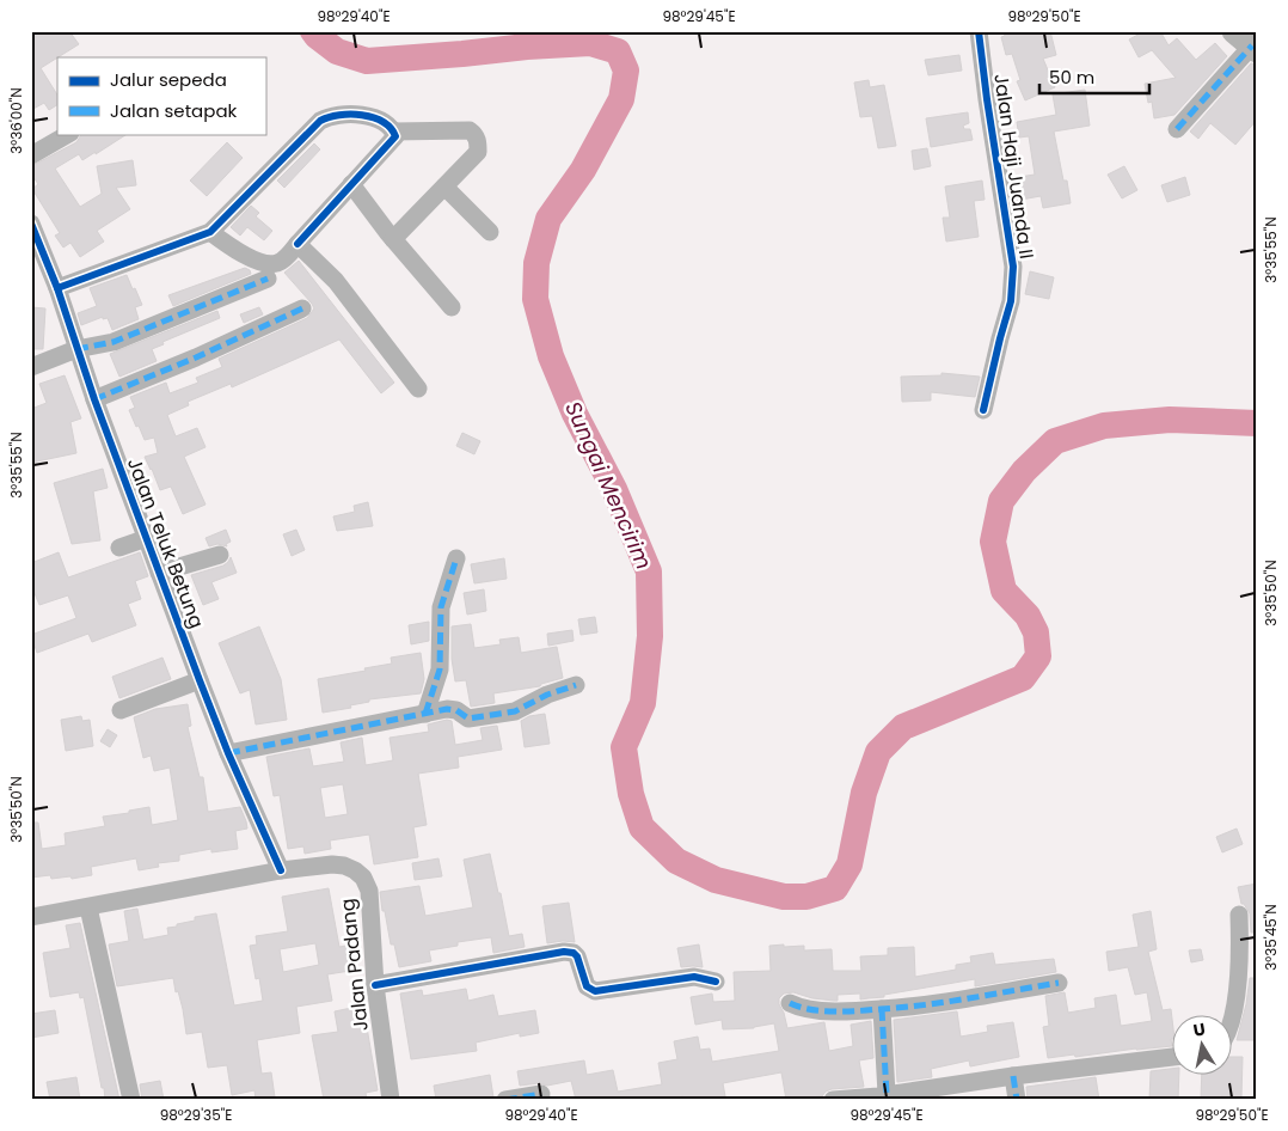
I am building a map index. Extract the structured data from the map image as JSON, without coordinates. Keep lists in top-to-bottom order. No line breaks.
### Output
{"streets":{"street":["Jalan Haji Juanda II","Jalan Teluk Betung","Jalan Padang"]},"crossings":[["Jalan Teluk Betung","Jalan Padang"]],"water":["Sungai Mencirim"],"legend":["Jalur sepeda","Jalan setapak"],"scale_bar":"50 m","north":"top","coordinates":["98°29'40\"E","98°29'45\"E","98°29'50\"E","3°36'00\"N","3°35'55\"N","3°35'50\"N","3°35'45\"N","98°29'35\"E"]}
